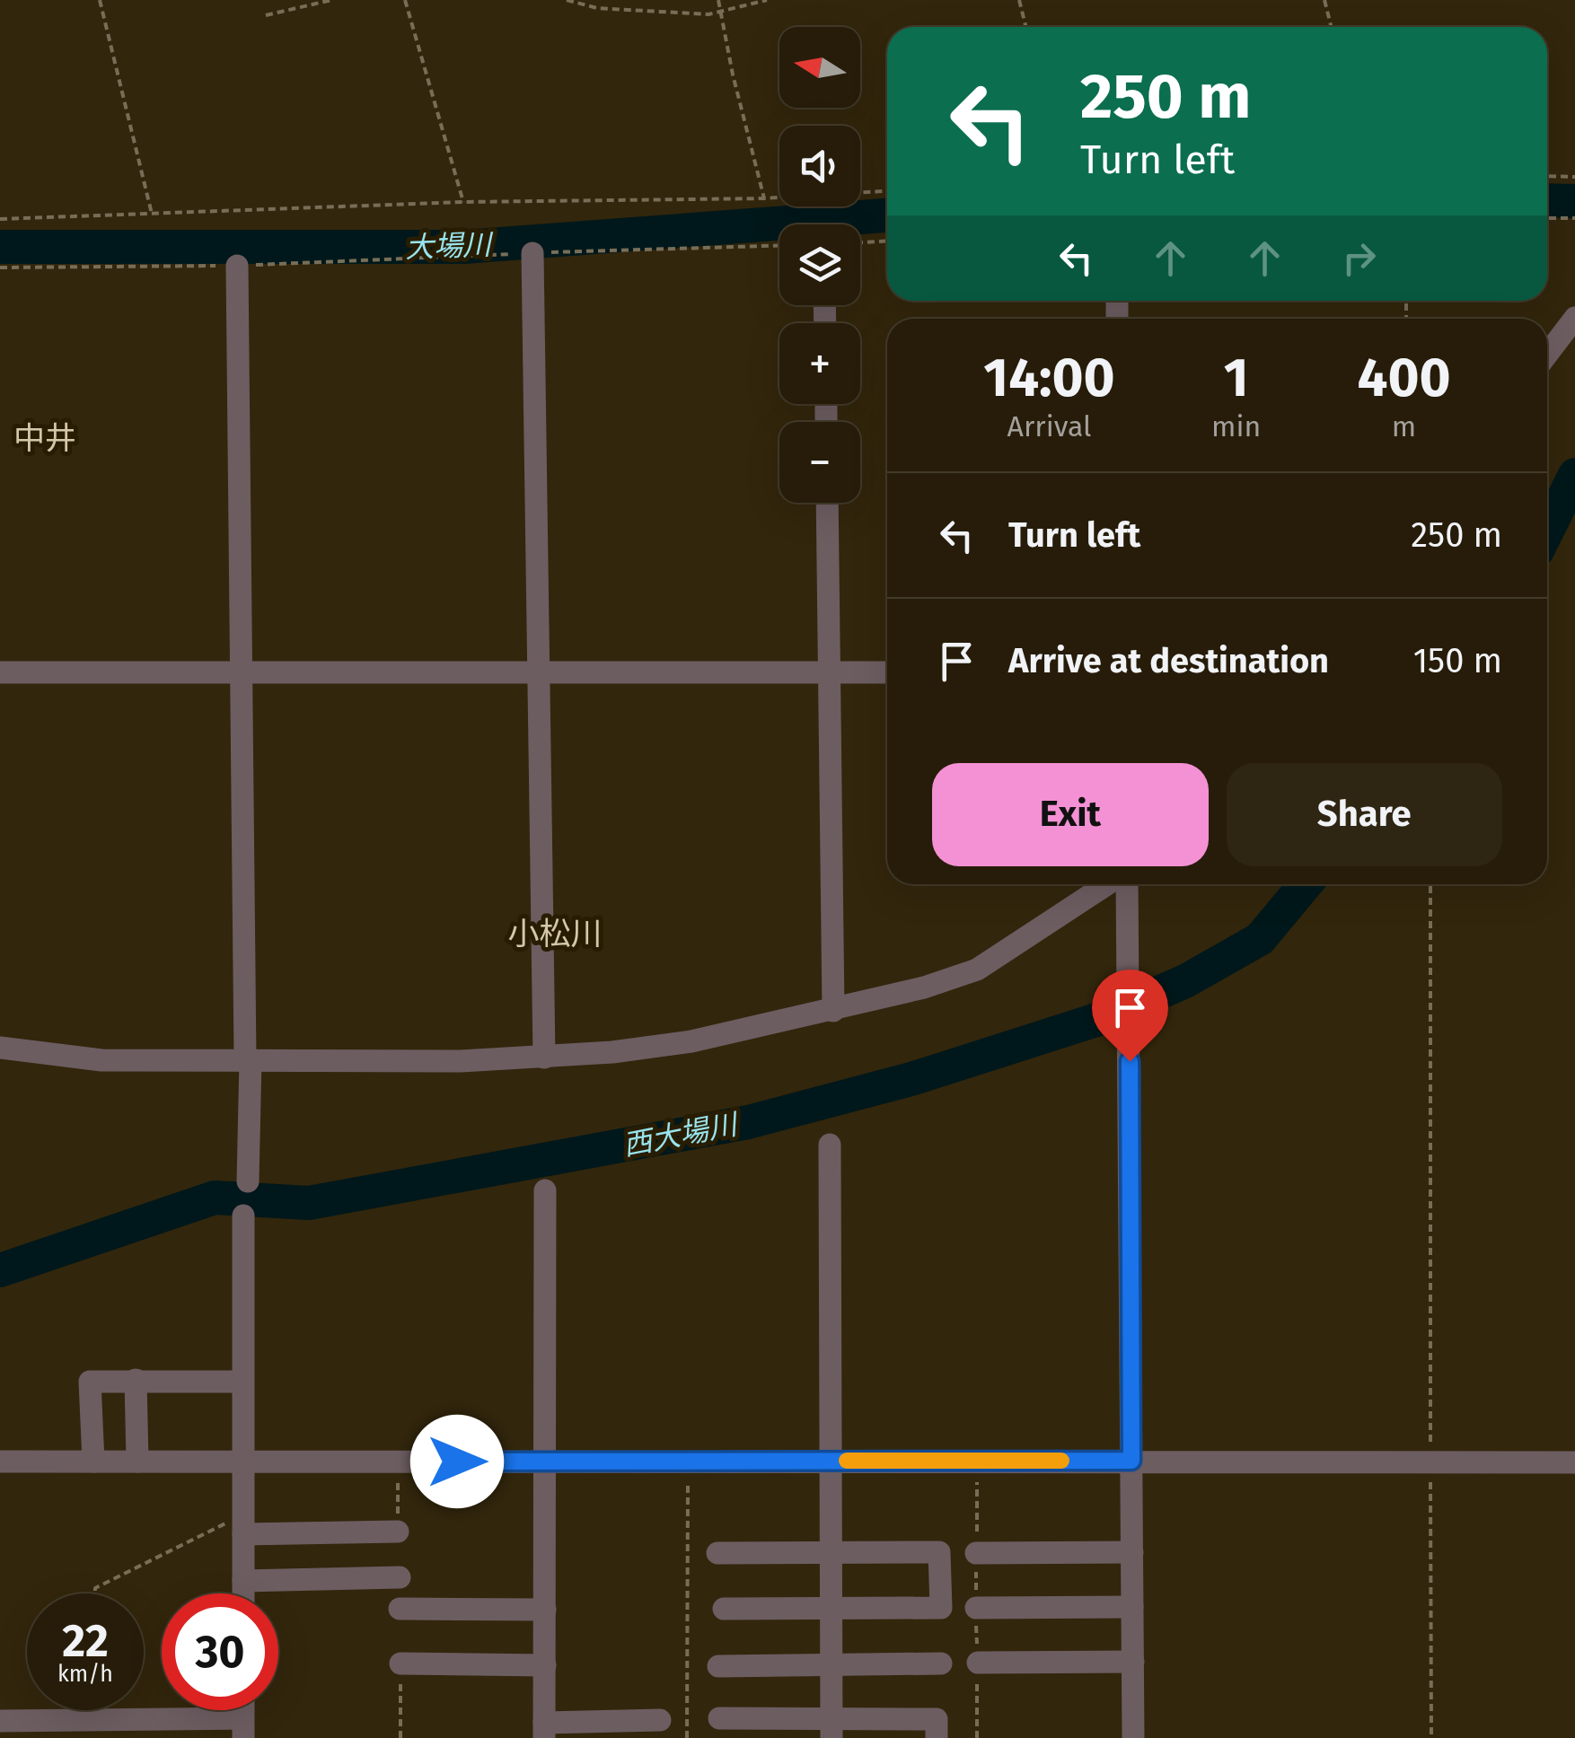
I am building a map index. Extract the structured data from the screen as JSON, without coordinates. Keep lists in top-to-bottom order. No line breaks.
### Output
{"districts":["中井","小松川"],"water":["大場川","西大場川"],"north":"left","page":{"map_buttons":["+","−"],"turn":["250 m","Turn left"],"eta":["14:00","Arrival","1","min","400","m"],"list":[{"name":"Turn left","value":"250 m"},{"name":"Arrive at destination","value":"150 m"}],"buttons":["Exit","Share"],"speed":"22 km/h","limit":"30"}}
